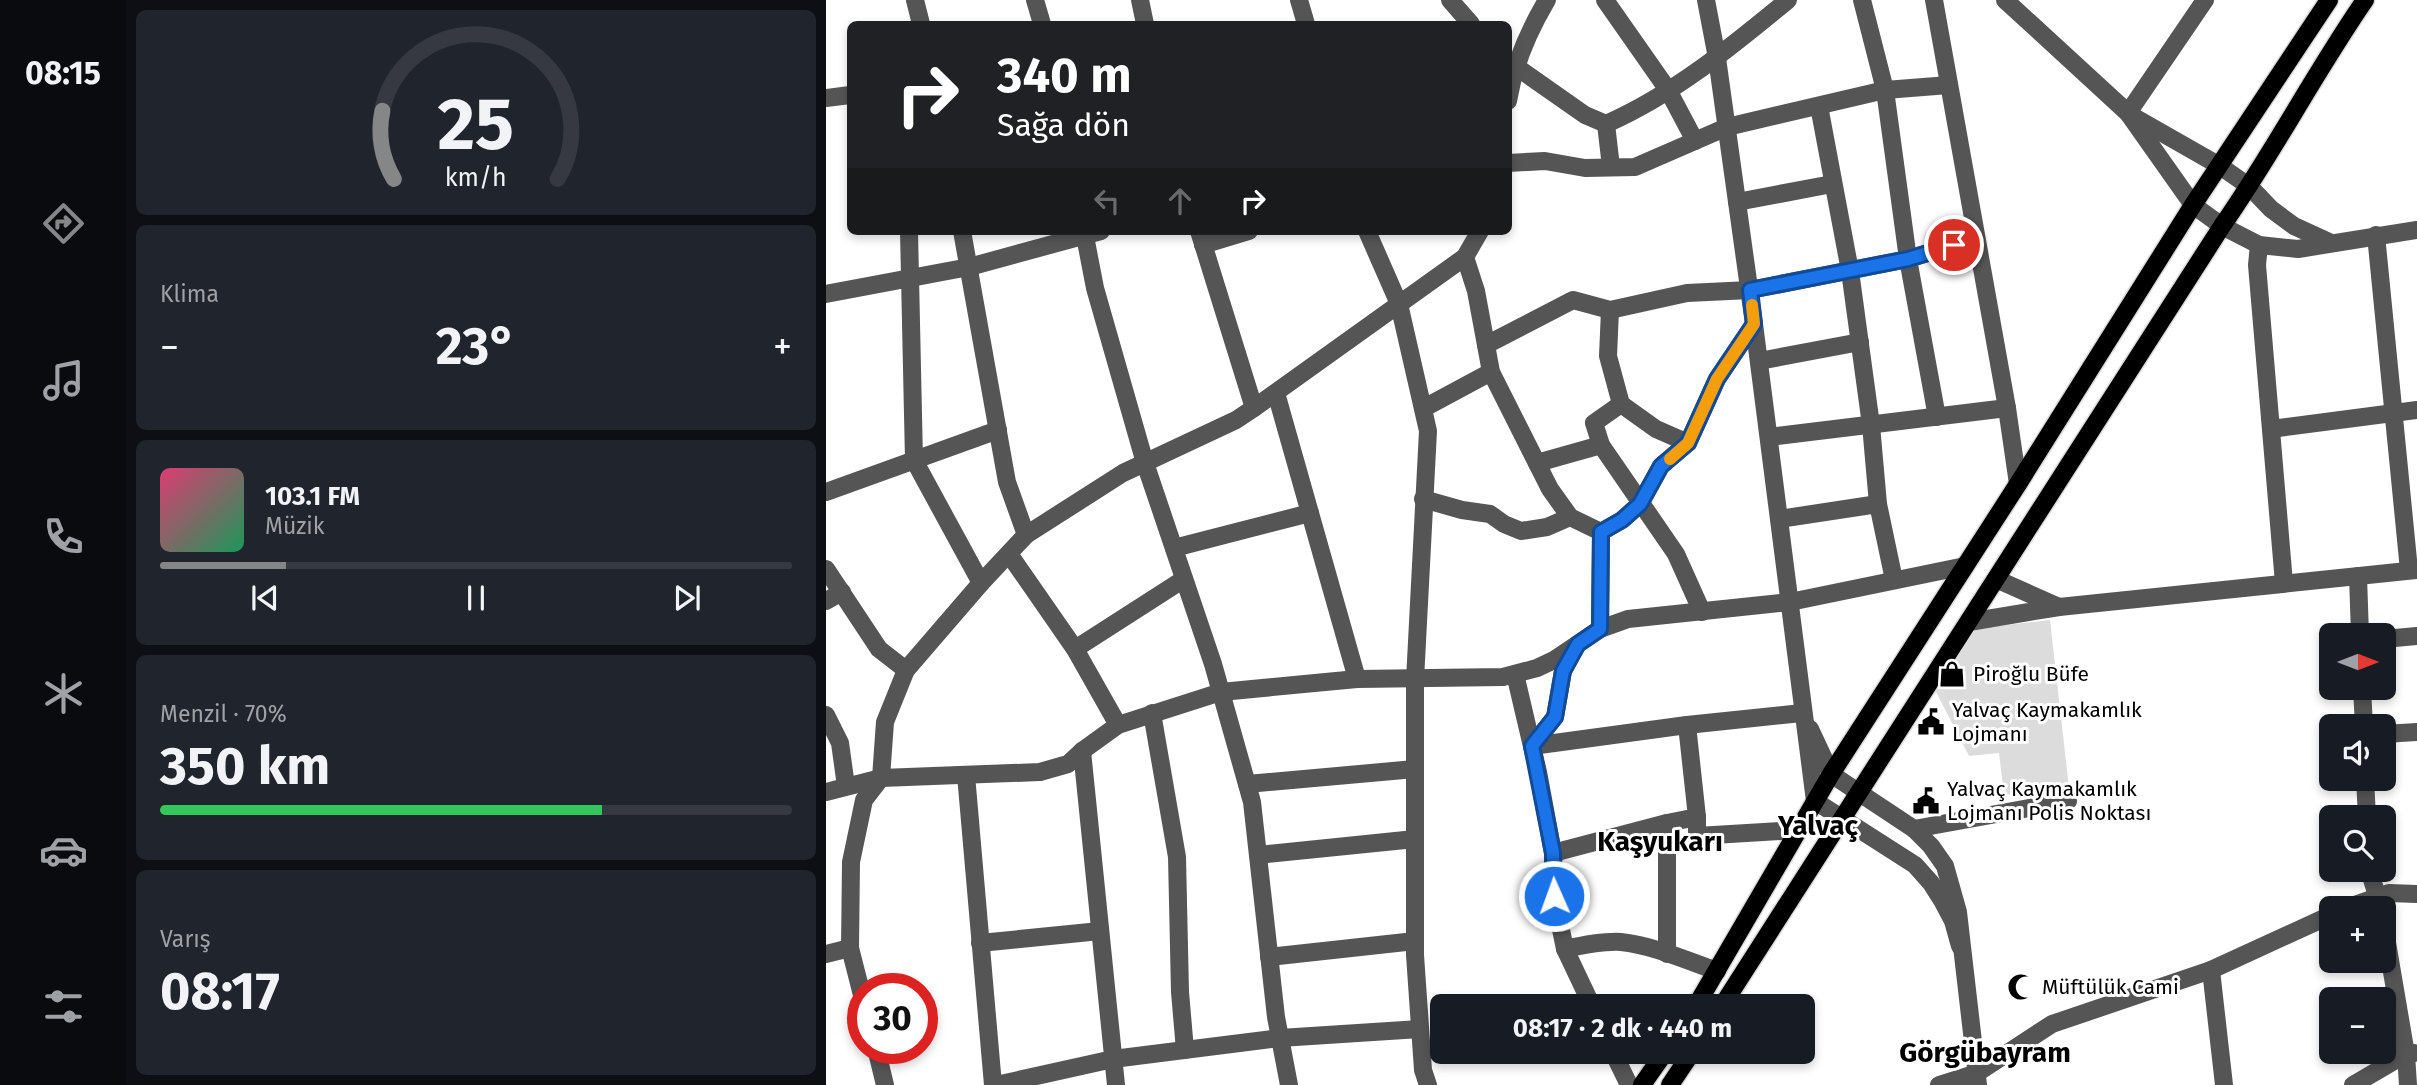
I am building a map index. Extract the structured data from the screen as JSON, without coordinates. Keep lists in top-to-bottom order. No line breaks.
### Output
{"districts":["Yalvaç","Kaşyukarı","Görgübayram"],"places":{"shop":["Piroğlu Büfe"],"public building":["Yalvaç Kaymakamlık Lojmanı","Yalvaç Kaymakamlık Lojmanı Polis Noktası"],"mosque":["Müftülük Cami"]},"north":"right","page":{"tabs":"08:15","turn":["340 m","Sağa dön"],"tile":["Klima",["Menzil · 70%","350 km"],["Varış","08:17"]],"heat":["−","23°","+"],"song":["103.1 FM","Müzik"],"map_buttons":["+","−"],"limit":"30","trip":"08:17 · 2 dk · 440 m","gauge":["25","km/h"]}}
